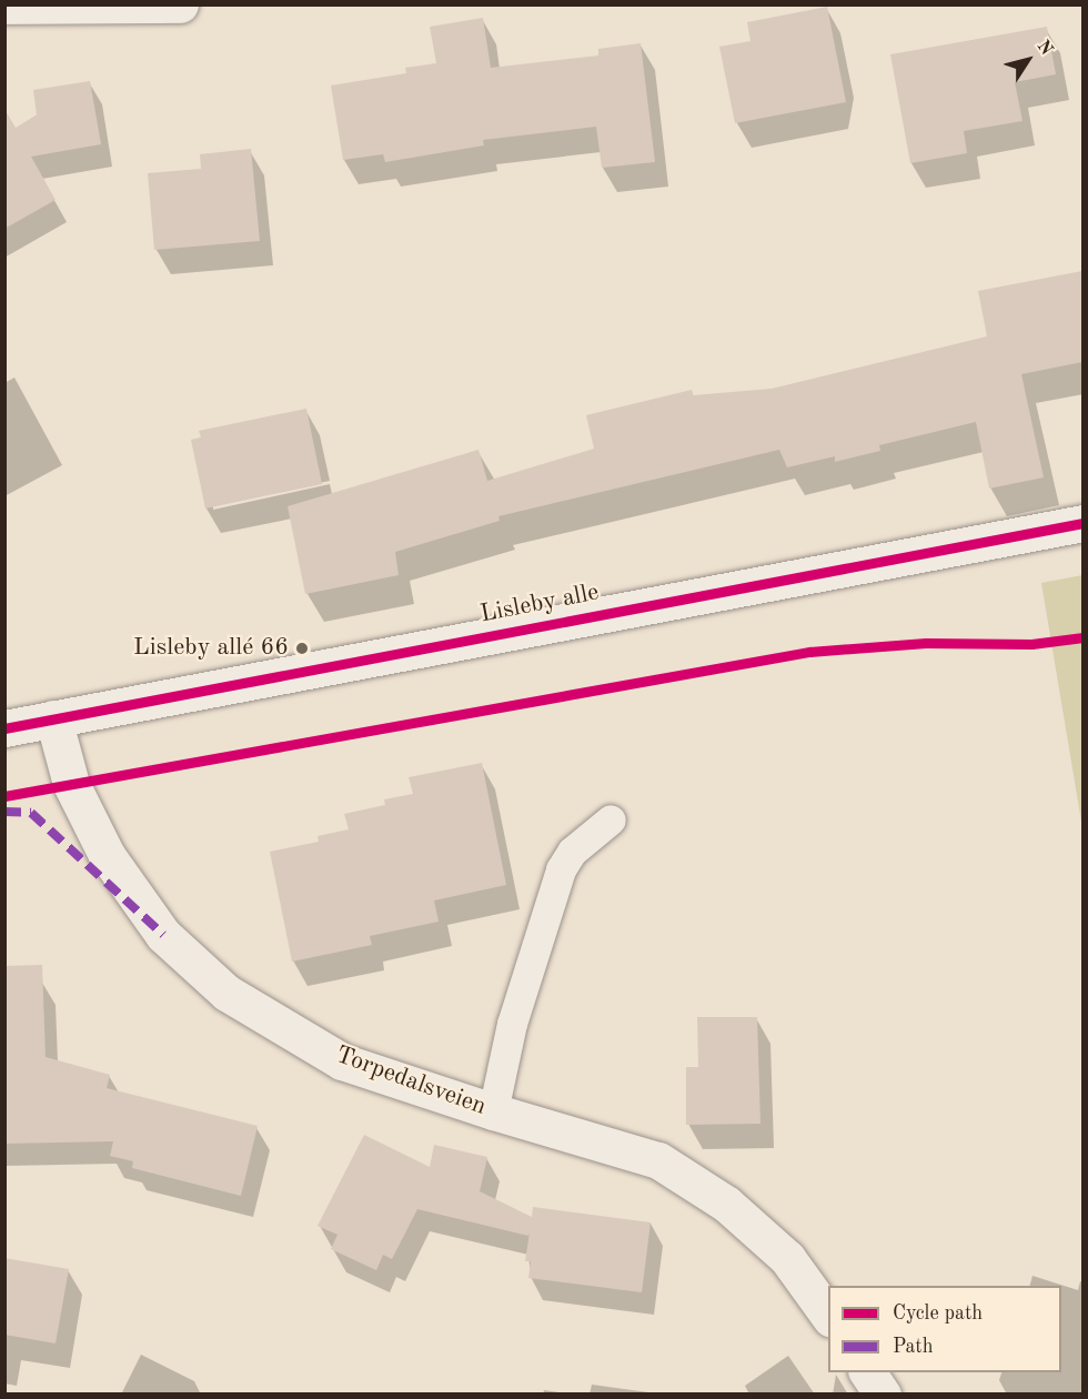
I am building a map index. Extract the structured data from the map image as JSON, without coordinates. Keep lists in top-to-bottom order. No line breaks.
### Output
{"streets":{"street":["Lisleby alle","Torpedalsveien"]},"crossings":[["Lisleby alle","Torpedalsveien"]],"places":["Lisleby allé 66"],"legend":["Cycle path","Path"],"north":"top right"}
